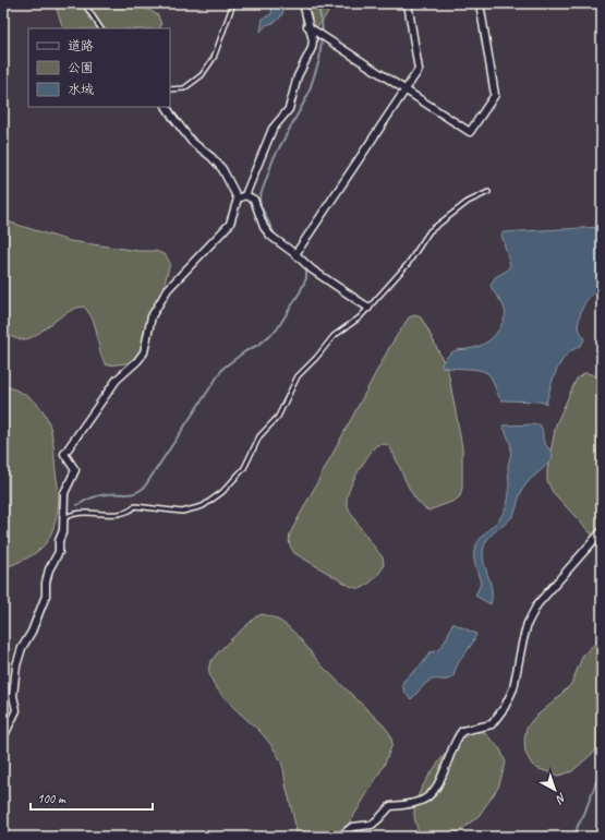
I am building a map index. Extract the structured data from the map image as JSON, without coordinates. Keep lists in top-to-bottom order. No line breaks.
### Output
{"legend":["道路","公園","水域"],"scale_bar":"100 m","north":"bottom right"}
